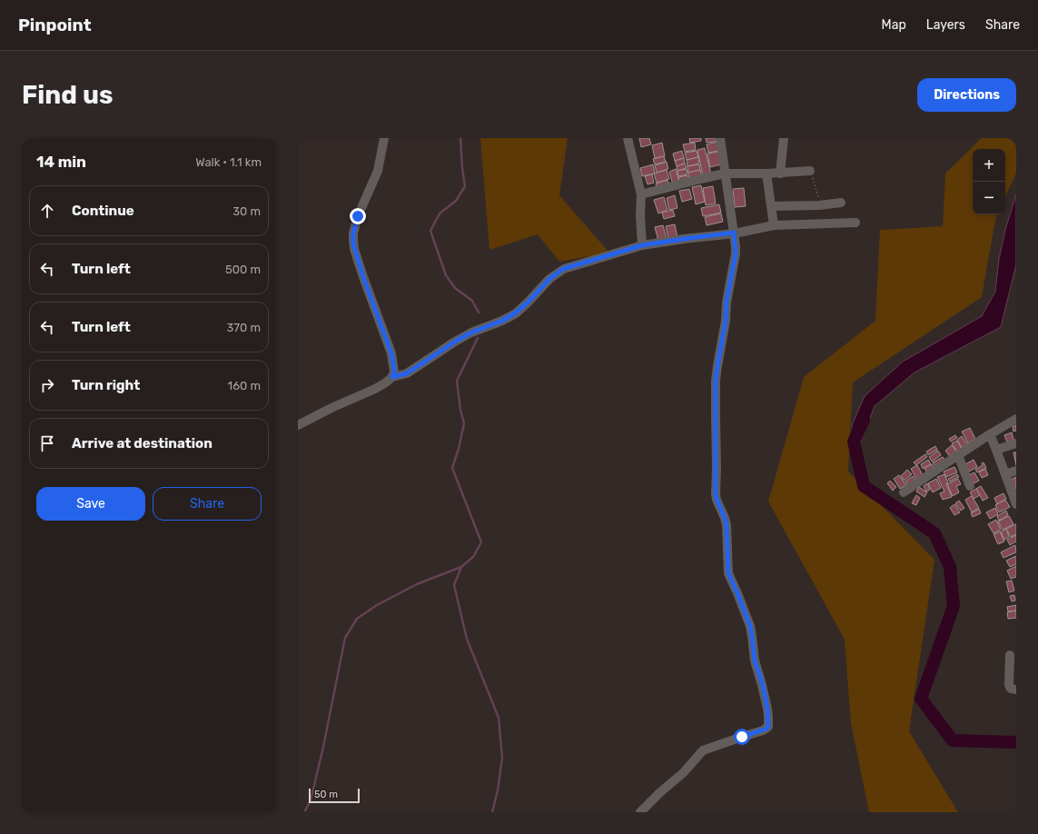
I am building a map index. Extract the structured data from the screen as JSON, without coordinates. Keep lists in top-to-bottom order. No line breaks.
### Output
{"scale_bar":"50 m","page":{"header":"Pinpoint","nav":["Map","Layers","Share"],"buttons":["Directions",["Save","Share"]],"title":"Find us","heading":["14 min","Walk · 1.1 km"],"map_buttons":["+","−"],"list":[["Continue","30 m"],["Turn left","500 m"],["Turn left","370 m"],["Turn right","160 m"],"Arrive at destination"],"scale":"50 m"}}
